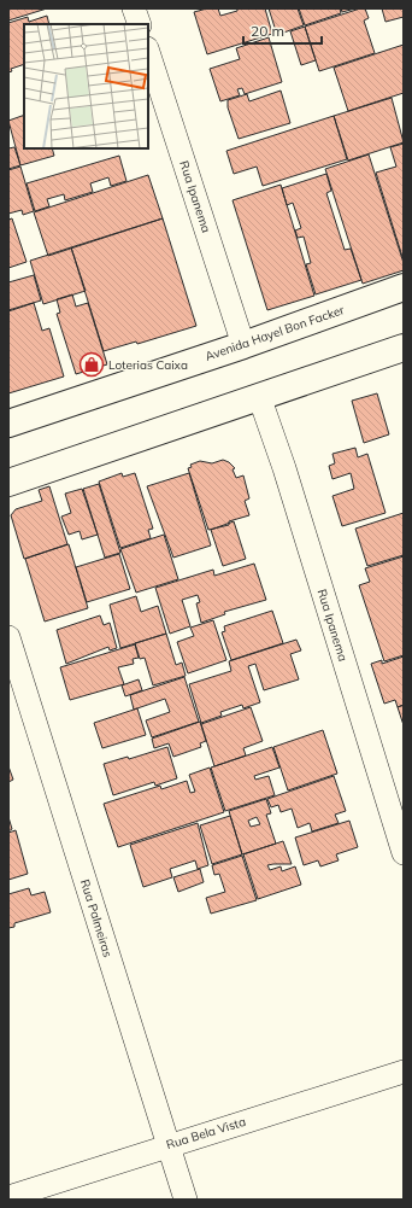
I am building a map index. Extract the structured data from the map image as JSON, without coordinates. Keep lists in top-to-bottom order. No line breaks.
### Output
{"streets":{"main road":["Avenida Hayel Bon Facker"],"street":["Rua Ipanema","Rua Palmeiras","Rua Bela Vista"]},"crossings":[["Rua Ipanema","Avenida Hayel Bon Facker"],["Rua Palmeiras","Rua Bela Vista"]],"places":{"shop":["Loterias Caixa"]},"scale_bar":"20 m"}
